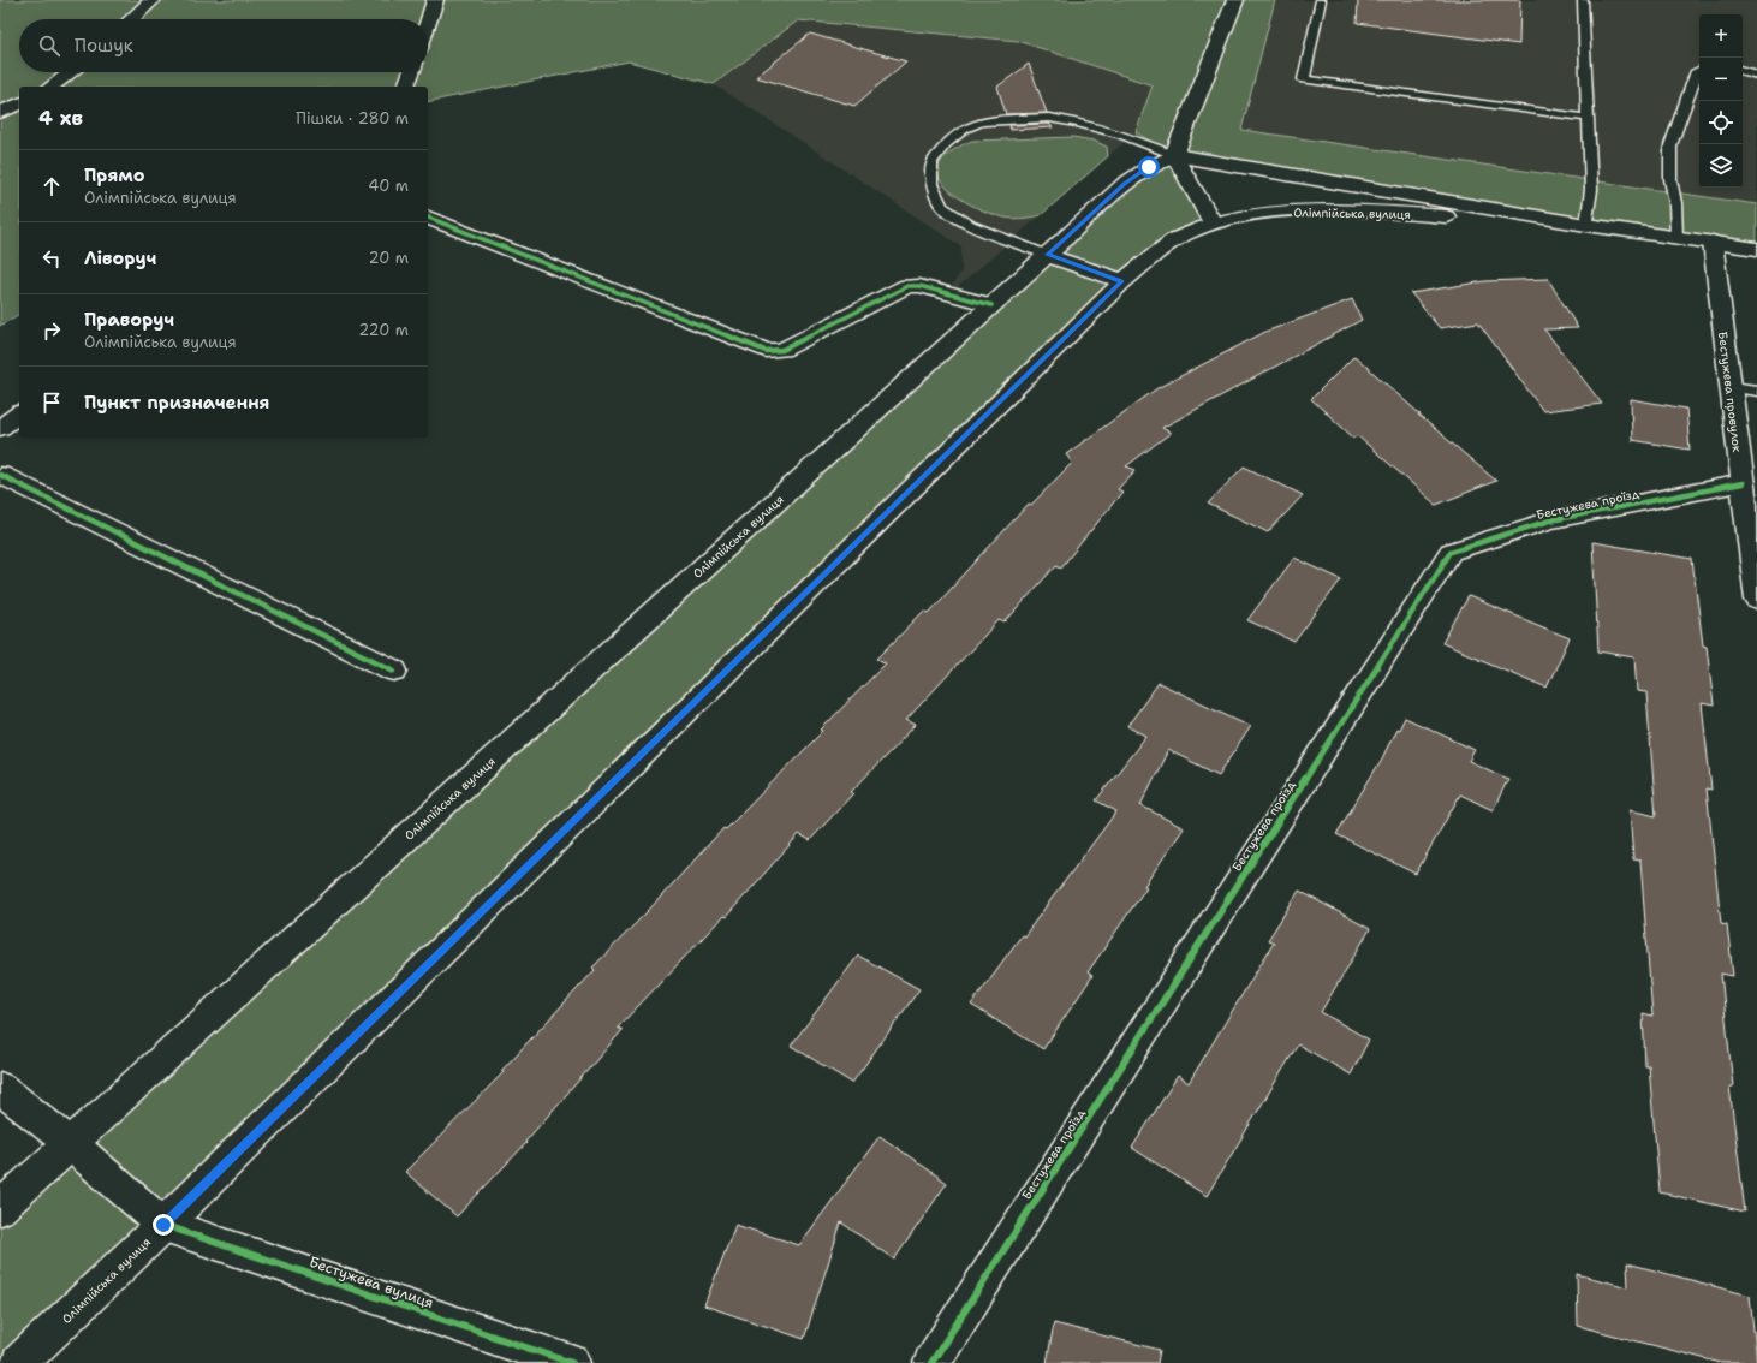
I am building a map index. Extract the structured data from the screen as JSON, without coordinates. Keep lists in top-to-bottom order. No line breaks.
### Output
{"streets":{"main road":["Олімпійська вулиця","Бестужева провулок","Бестужева проїзд","Бестужева вулиця"]},"crossings":[["Олімпійська вулиця","Бестужева провулок"],["Олімпійська вулиця","Бестужева вулиця"],["Бестужева провулок","Бестужева проїзд"]],"page":{"map_buttons":["+","−"],"search":"Пошук","heading":["4 хв","Пішки · 280 m"],"list":[["Прямо","Олімпійська вулиця","40 m"],["Ліворуч","20 m"],["Праворуч","Олімпійська вулиця","220 m"],"Пункт призначення"]}}
